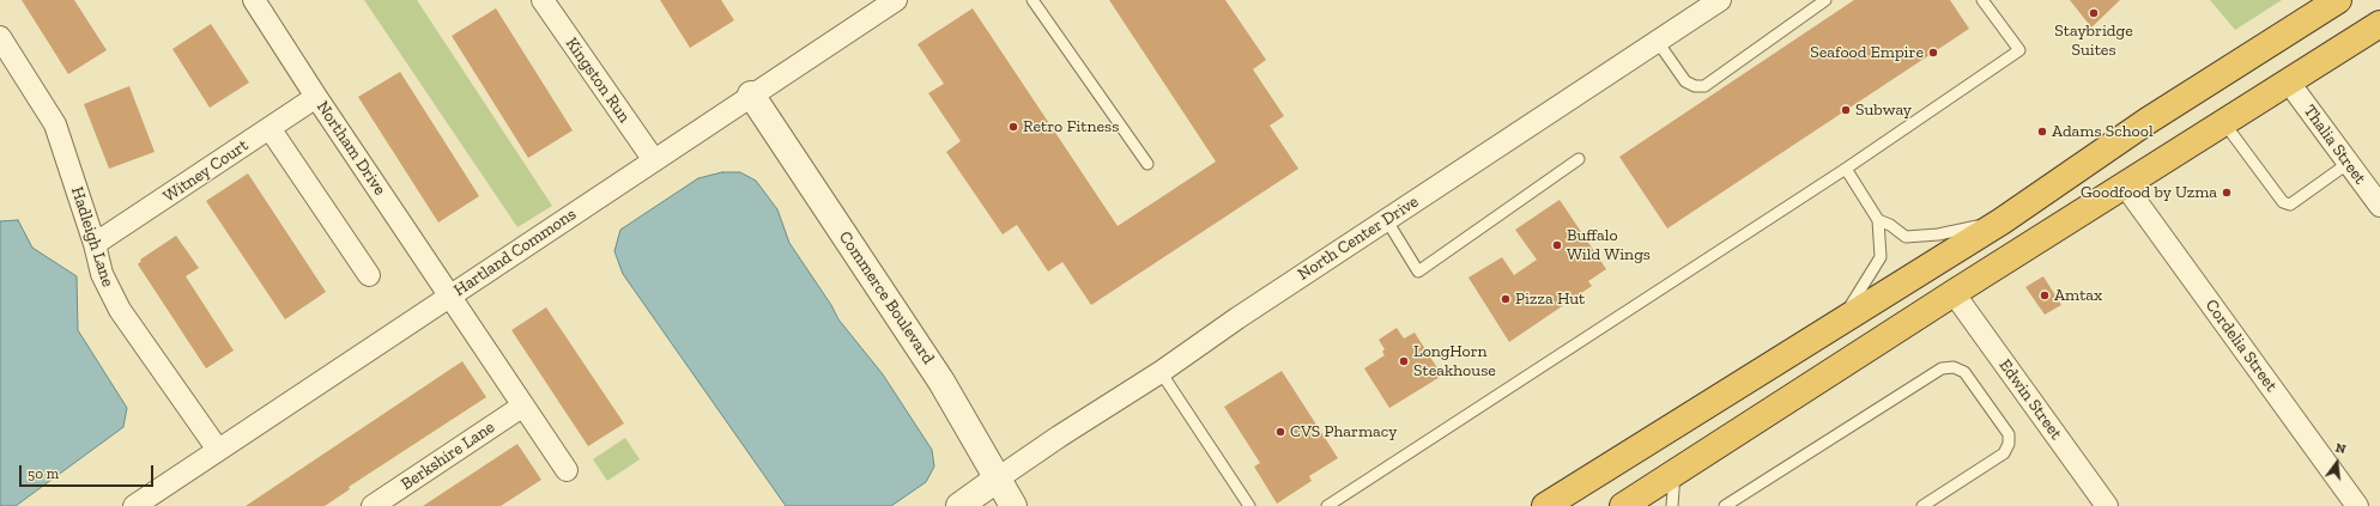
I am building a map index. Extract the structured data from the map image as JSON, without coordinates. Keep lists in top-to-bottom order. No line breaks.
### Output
{"streets":{"street":["Kingston Run","Thalia Street","Northam Drive","Witney Court","Hadleigh Lane","North Center Drive","Hartland Commons","Commerce Boulevard","Cordelia Street","Edwin Street","Berkshire Lane"]},"crossings":[["Kingston Run","Hartland Commons"],["Northam Drive","Witney Court"],["Northam Drive","Hartland Commons"],["Northam Drive","Berkshire Lane"],["Witney Court","Hadleigh Lane"],["Hadleigh Lane","Hartland Commons"],["North Center Drive","Commerce Boulevard"],["Hartland Commons","Commerce Boulevard"]],"places":["Staybridge Suites","Seafood Empire","Subway","Retro Fitness","Adams School","Goodfood by Uzma","Buffalo Wild Wings","Amtax","Pizza Hut","LongHorn Steakhouse","CVS Pharmacy"],"scale_bar":"50 m","north":"top"}
